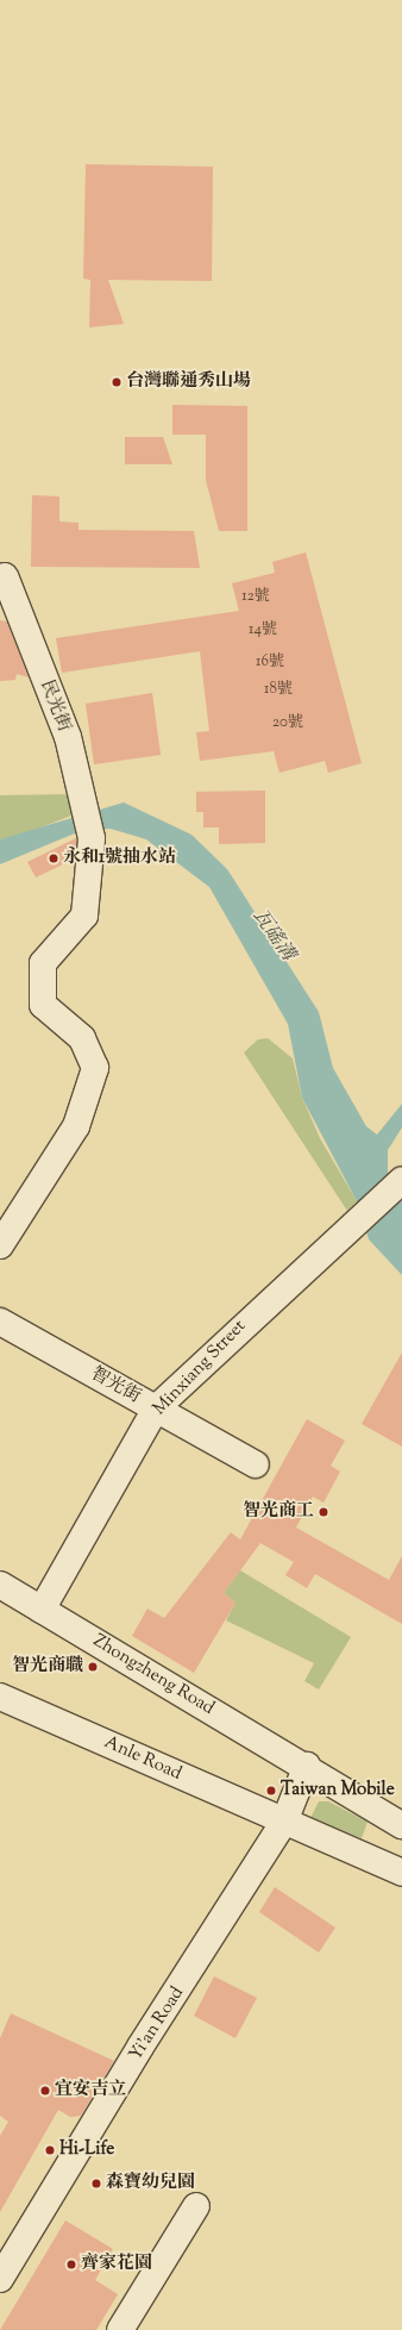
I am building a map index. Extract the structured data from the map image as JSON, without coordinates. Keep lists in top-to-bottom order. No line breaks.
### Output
{"streets":{"street":["民光街","Minxiang Street","智光街","Zhongzheng Road","Anle Road","Yi'an Road"]},"crossings":[["Minxiang Street","智光街"],["Minxiang Street","Zhongzheng Road"],["Zhongzheng Road","Yi'an Road"],["Anle Road","Yi'an Road"]],"water":["瓦磘溝"],"places":["台灣聯通秀山場","永和1號抽水站","智光商工","智光商職","Taiwan Mobile","宜安吉立","Hi-Life","森寶幼兒園","齊家花園"],"house_numbers":["12號","14號","16號","18號","20號"]}
